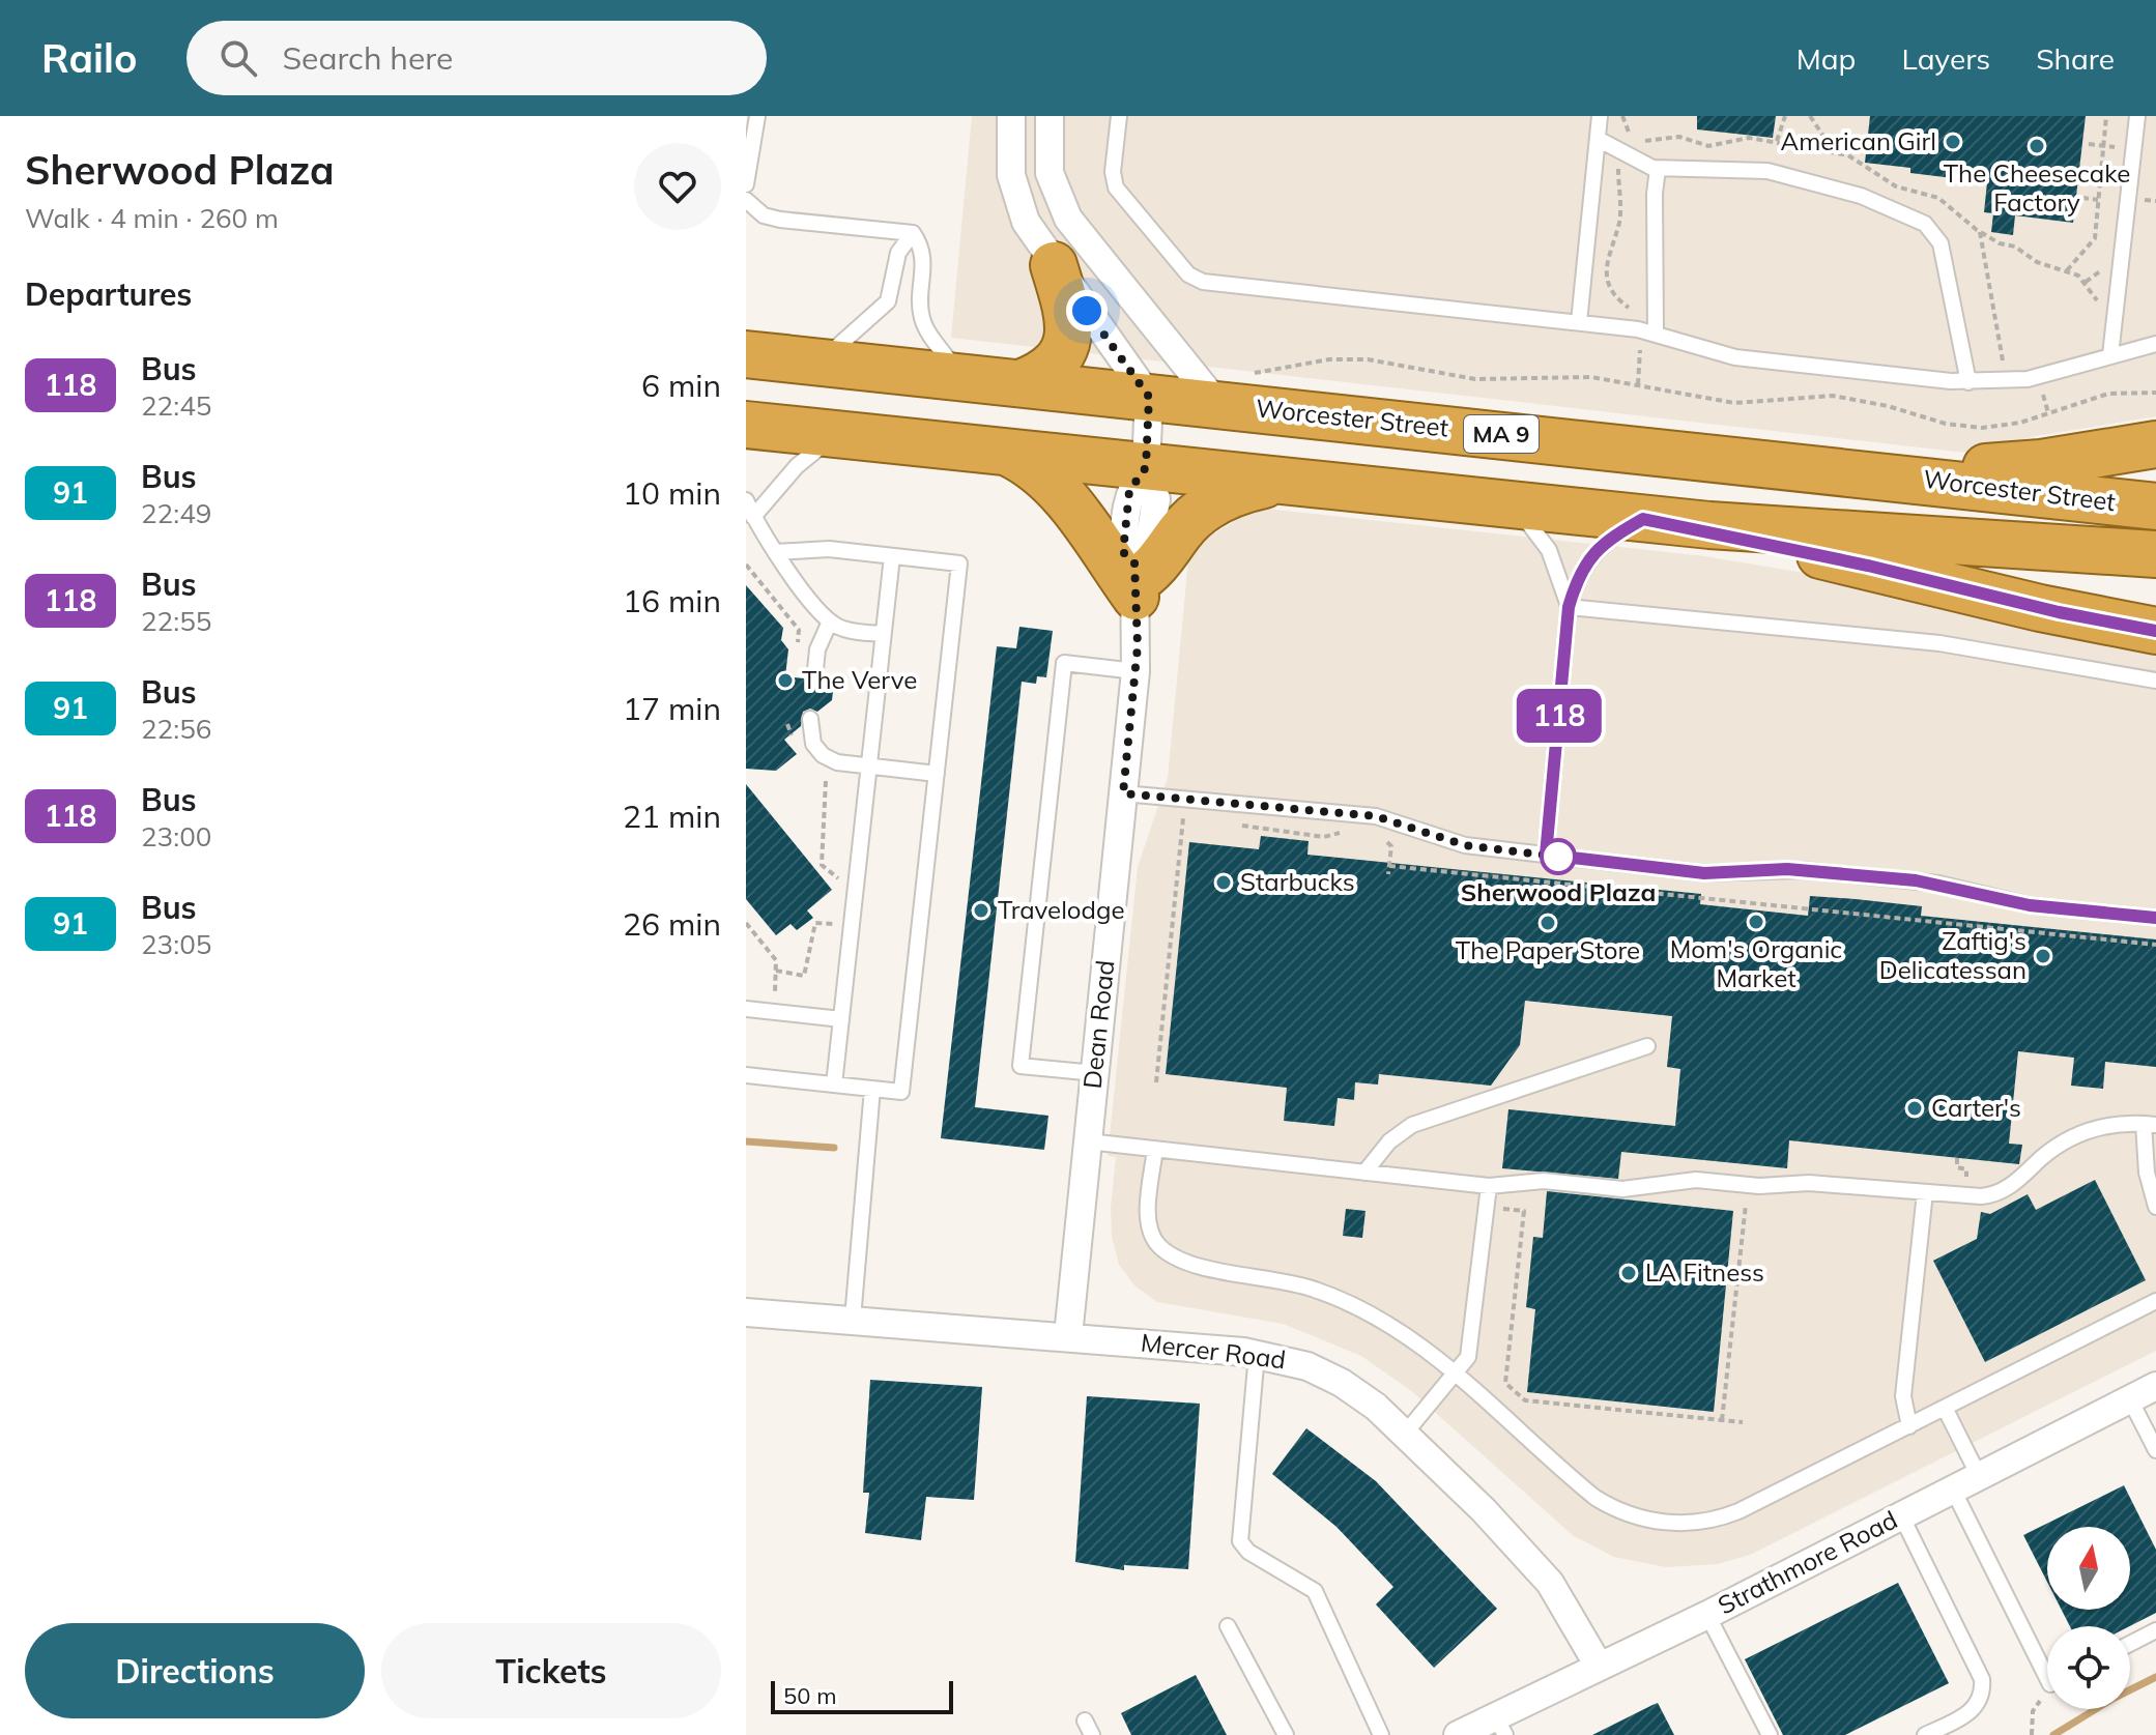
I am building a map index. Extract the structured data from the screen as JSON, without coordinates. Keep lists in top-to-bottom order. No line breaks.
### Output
{"streets":{"highway":["Worcester Street","MA 9"],"street":["Dean Road","Mercer Road","Strathmore Road"]},"crossings":[["Worcester Street","Dean Road"],["Dean Road","Mercer Road"],["Mercer Road","Strathmore Road"]],"places":["American Girl","The Cheesecake Factory","The Verve","Sherwood Plaza","Starbucks","Travelodge","Mom's Organic Market","The Paper Store","Zaftig's Delicatessan","Carter's","LA Fitness"],"lines":["bus line 118"],"scale_bar":"50 m","north":"top","page":{"header":"Railo","search":"Search here","nav":["Map","Layers","Share"],"heading":[["Sherwood Plaza","Walk · 4 min · 260 m"],"Departures"],"on_map":"118","list":[{"mark":"118","name":"Bus","note":"22:45","value":"6 min"},{"mark":"91","name":"Bus","note":"22:49","value":"10 min"},{"mark":"118","name":"Bus","note":"22:55","value":"16 min"},{"mark":"91","name":"Bus","note":"22:56","value":"17 min"},{"mark":"118","name":"Bus","note":"23:00","value":"21 min"},{"mark":"91","name":"Bus","note":"23:05","value":"26 min"}],"buttons":["Directions","Tickets"],"scale":"50 m"}}
